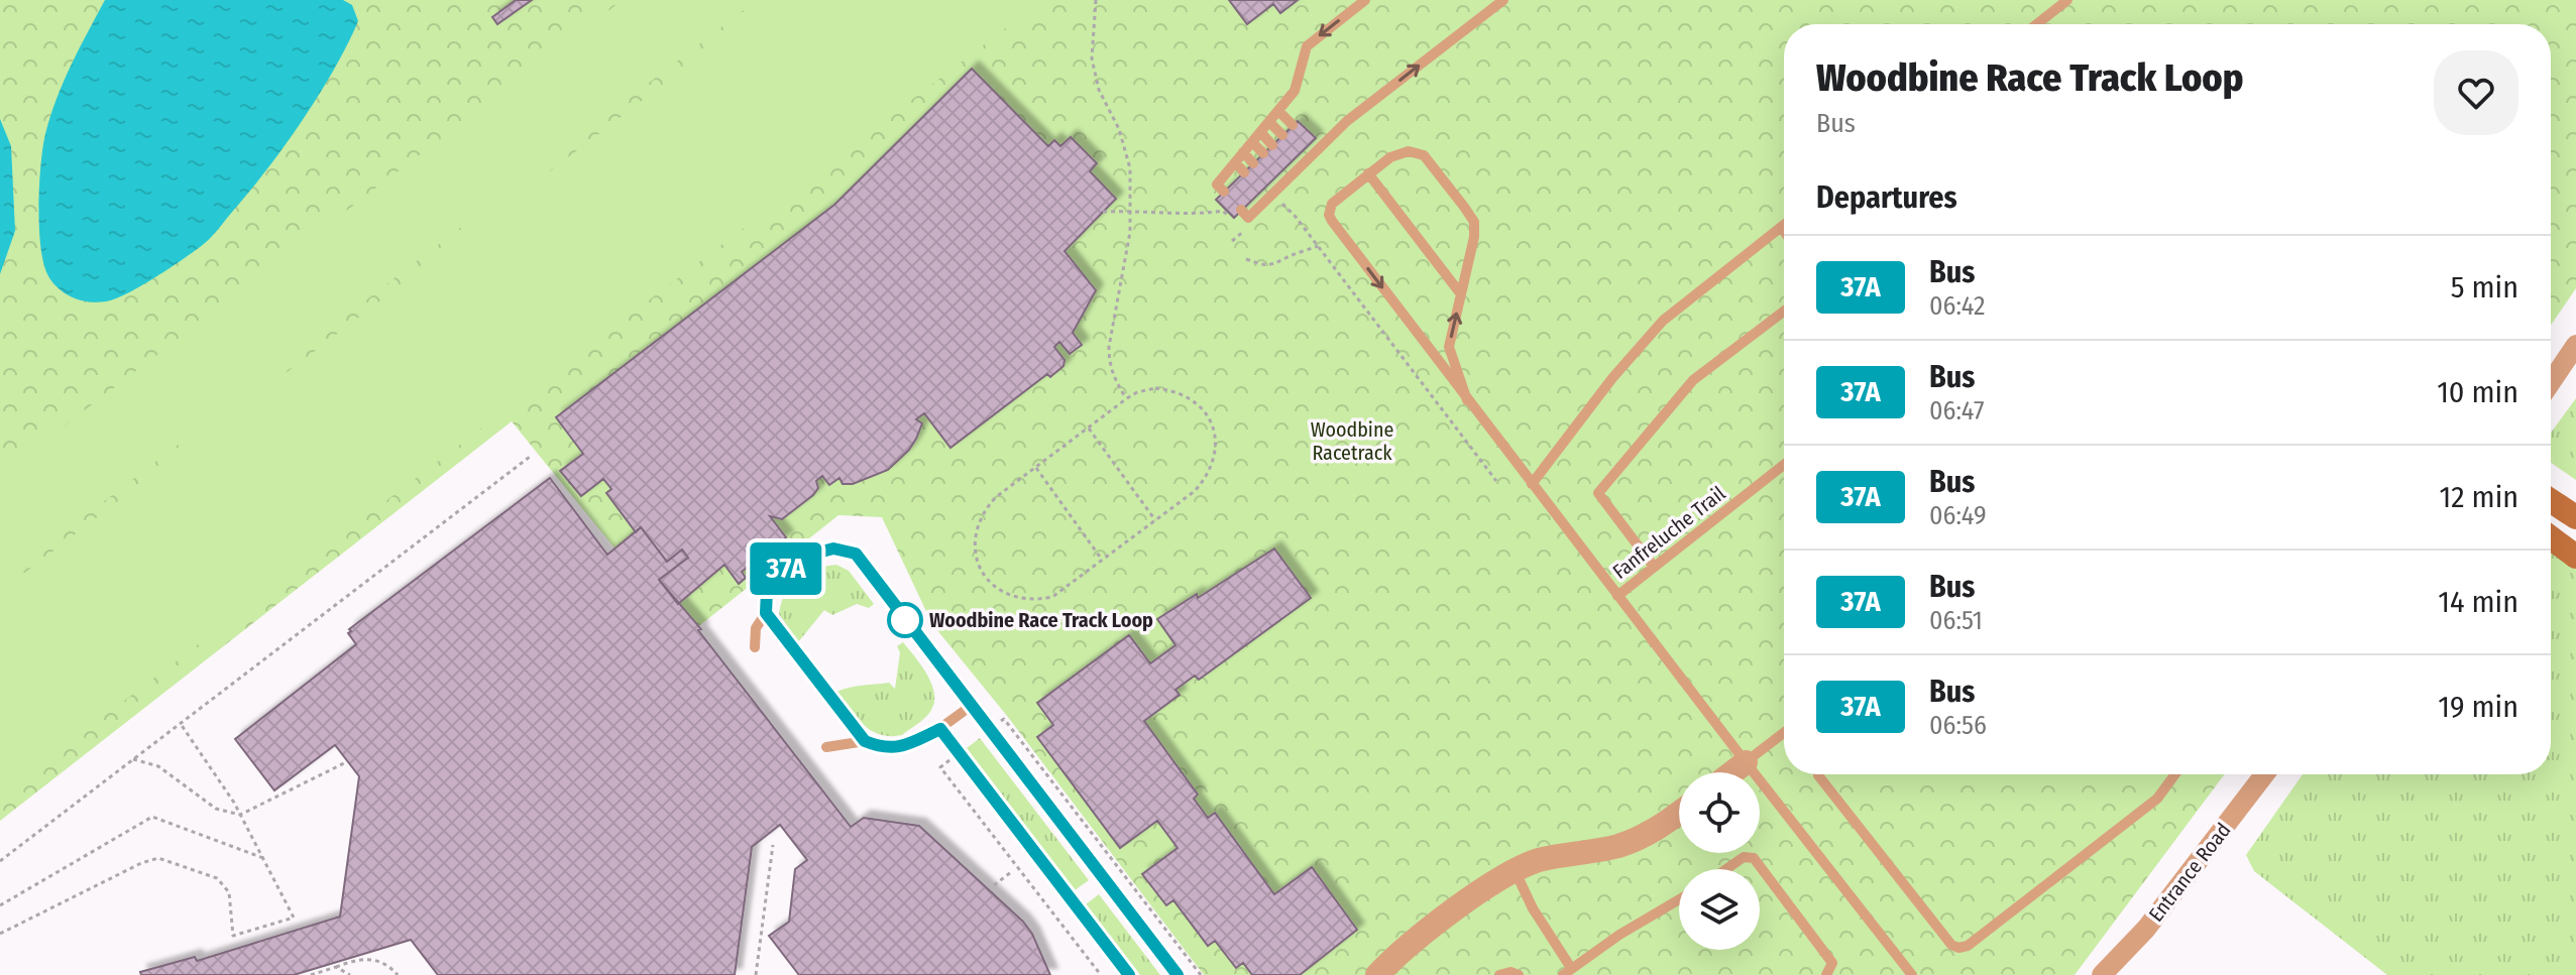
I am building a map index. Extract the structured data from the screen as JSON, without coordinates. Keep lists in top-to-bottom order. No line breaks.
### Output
{"streets":{"street":["Entrance Road"],"lane":["Fanfreluche Trail"]},"parks":["Woodbine Racetrack"],"places":["Woodbine Race Track Loop"],"lines":["bus line 37A"],"page":{"on_map":"37A","heading":[["Woodbine Race Track Loop","Bus"],"Departures"],"list":[{"mark":"37A","name":"Bus","note":"06:42","value":"5 min"},{"mark":"37A","name":"Bus","note":"06:47","value":"10 min"},{"mark":"37A","name":"Bus","note":"06:49","value":"12 min"},{"mark":"37A","name":"Bus","note":"06:51","value":"14 min"},{"mark":"37A","name":"Bus","note":"06:56","value":"19 min"}]}}
